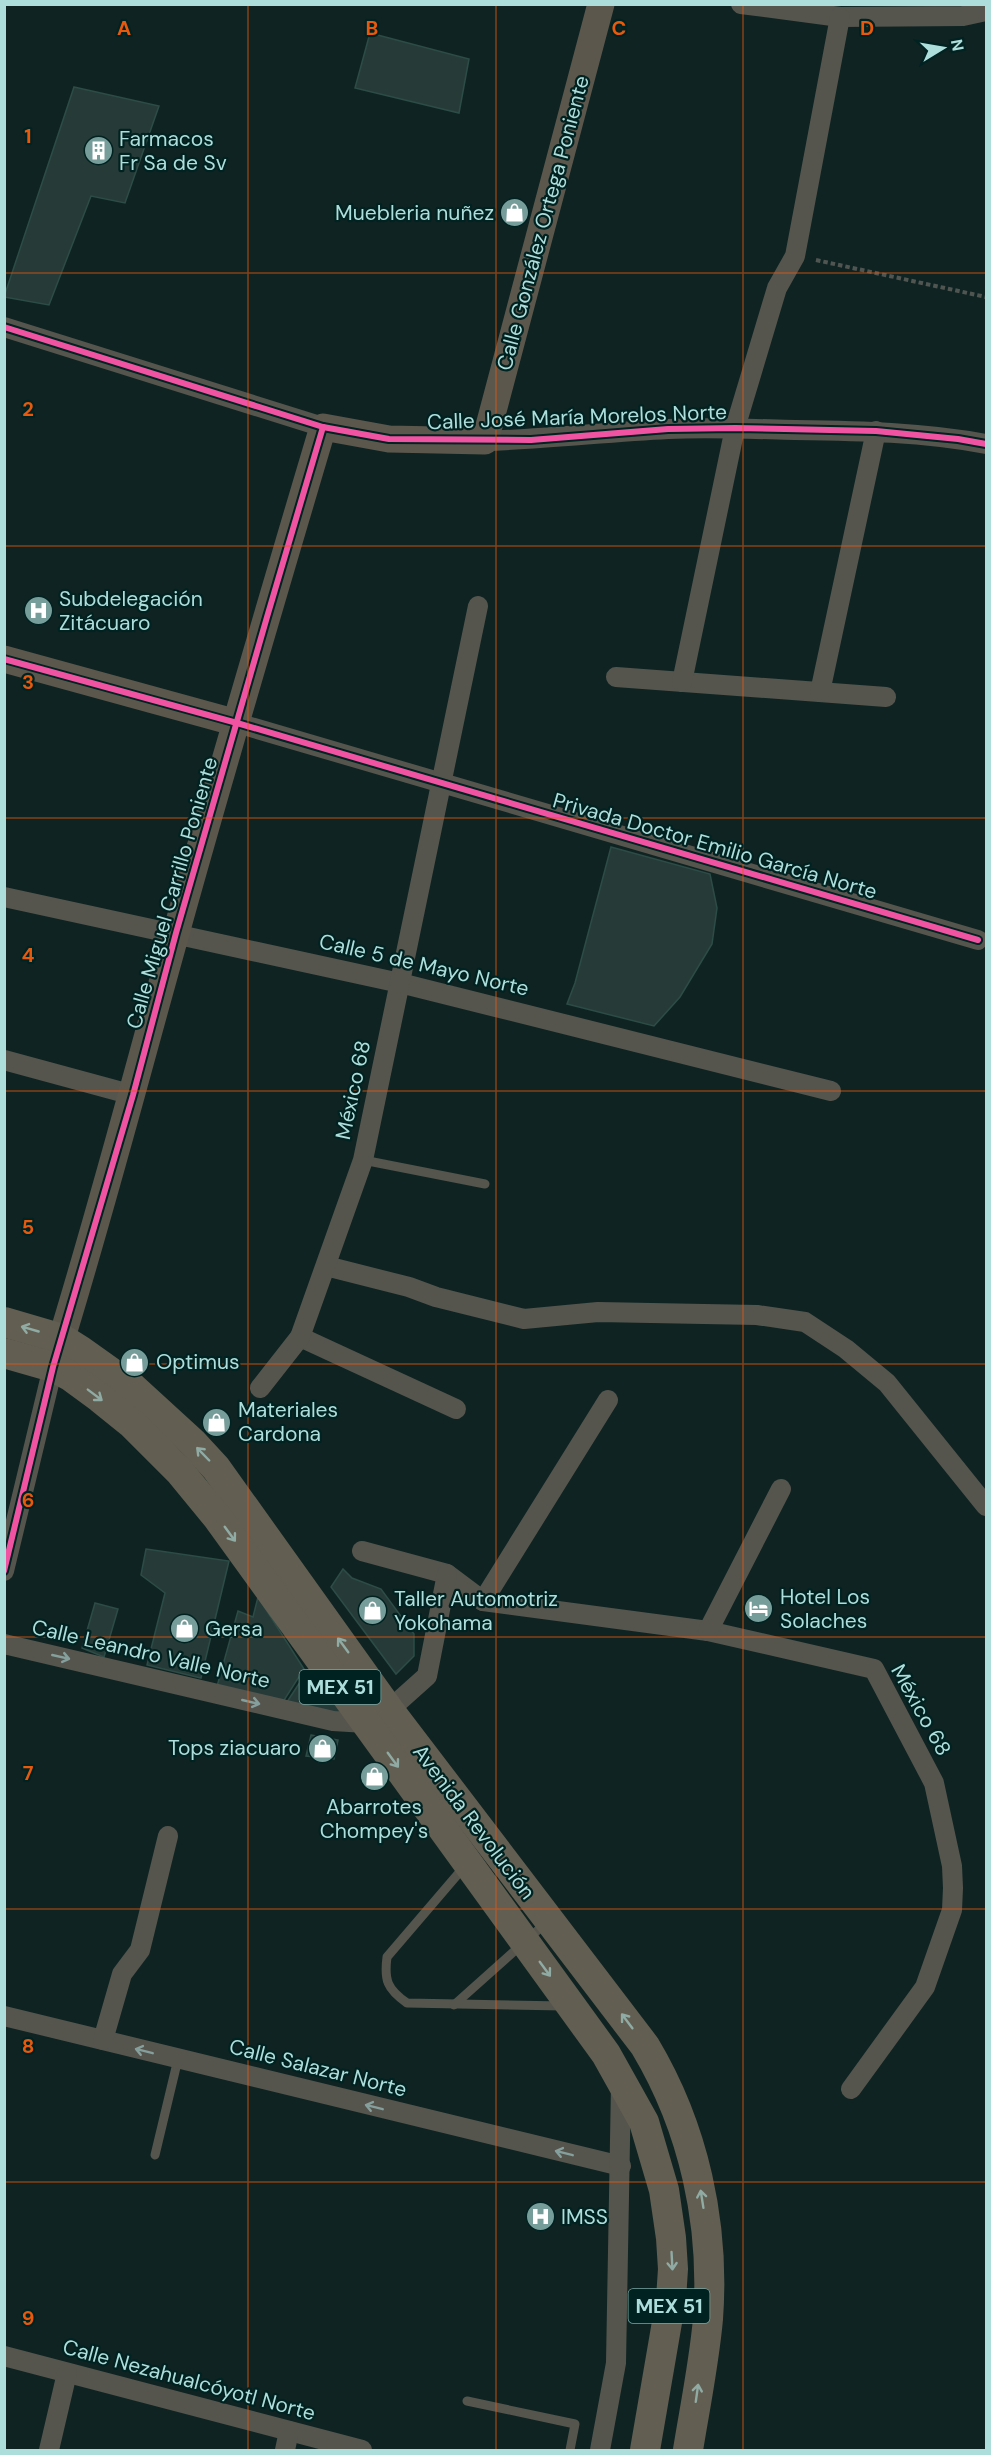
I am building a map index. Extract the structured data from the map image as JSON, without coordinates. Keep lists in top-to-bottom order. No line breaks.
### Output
{"streets":{"main road":["MEX 51","Avenida Revolución"],"street":["Calle González Ortega Poniente","Calle José María Morelos Norte","Privada Doctor Emilio García Norte","Calle Miguel Carrillo Poniente","Calle 5 de Mayo Norte","México 68","Calle Leandro Valle Norte","Calle Salazar Norte","Calle Nezahualcóyotl Norte"]},"crossings":[["Calle González Ortega Poniente","Calle José María Morelos Norte"],["Calle José María Morelos Norte","Calle Miguel Carrillo Poniente"],["Privada Doctor Emilio García Norte","Calle Miguel Carrillo Poniente"],["Privada Doctor Emilio García Norte","México 68"],["Calle Miguel Carrillo Poniente","Calle 5 de Mayo Norte"],["Calle Miguel Carrillo Poniente","Avenida Revolución"],["Calle 5 de Mayo Norte","México 68"],["Calle Leandro Valle Norte","Avenida Revolución"]],"one_way":["Calle Leandro Valle Norte","Calle Salazar Norte"],"places":{"building":["Farmacos Fr Sa de Sv"],"shop":["Muebleria nuñez","Optimus","Materiales Cardona","Taller Automotriz Yokohama","Gersa","Tops ziacuaro","Abarrotes Chompey's"],"hospital":["Subdelegación Zitácuaro","IMSS"],"hotel":["Hotel Los Solaches"]},"north":"right","grid":{"columns":["A","B","C","D"],"rows":["1","2","3","4","5","6","7","8","9"]}}
